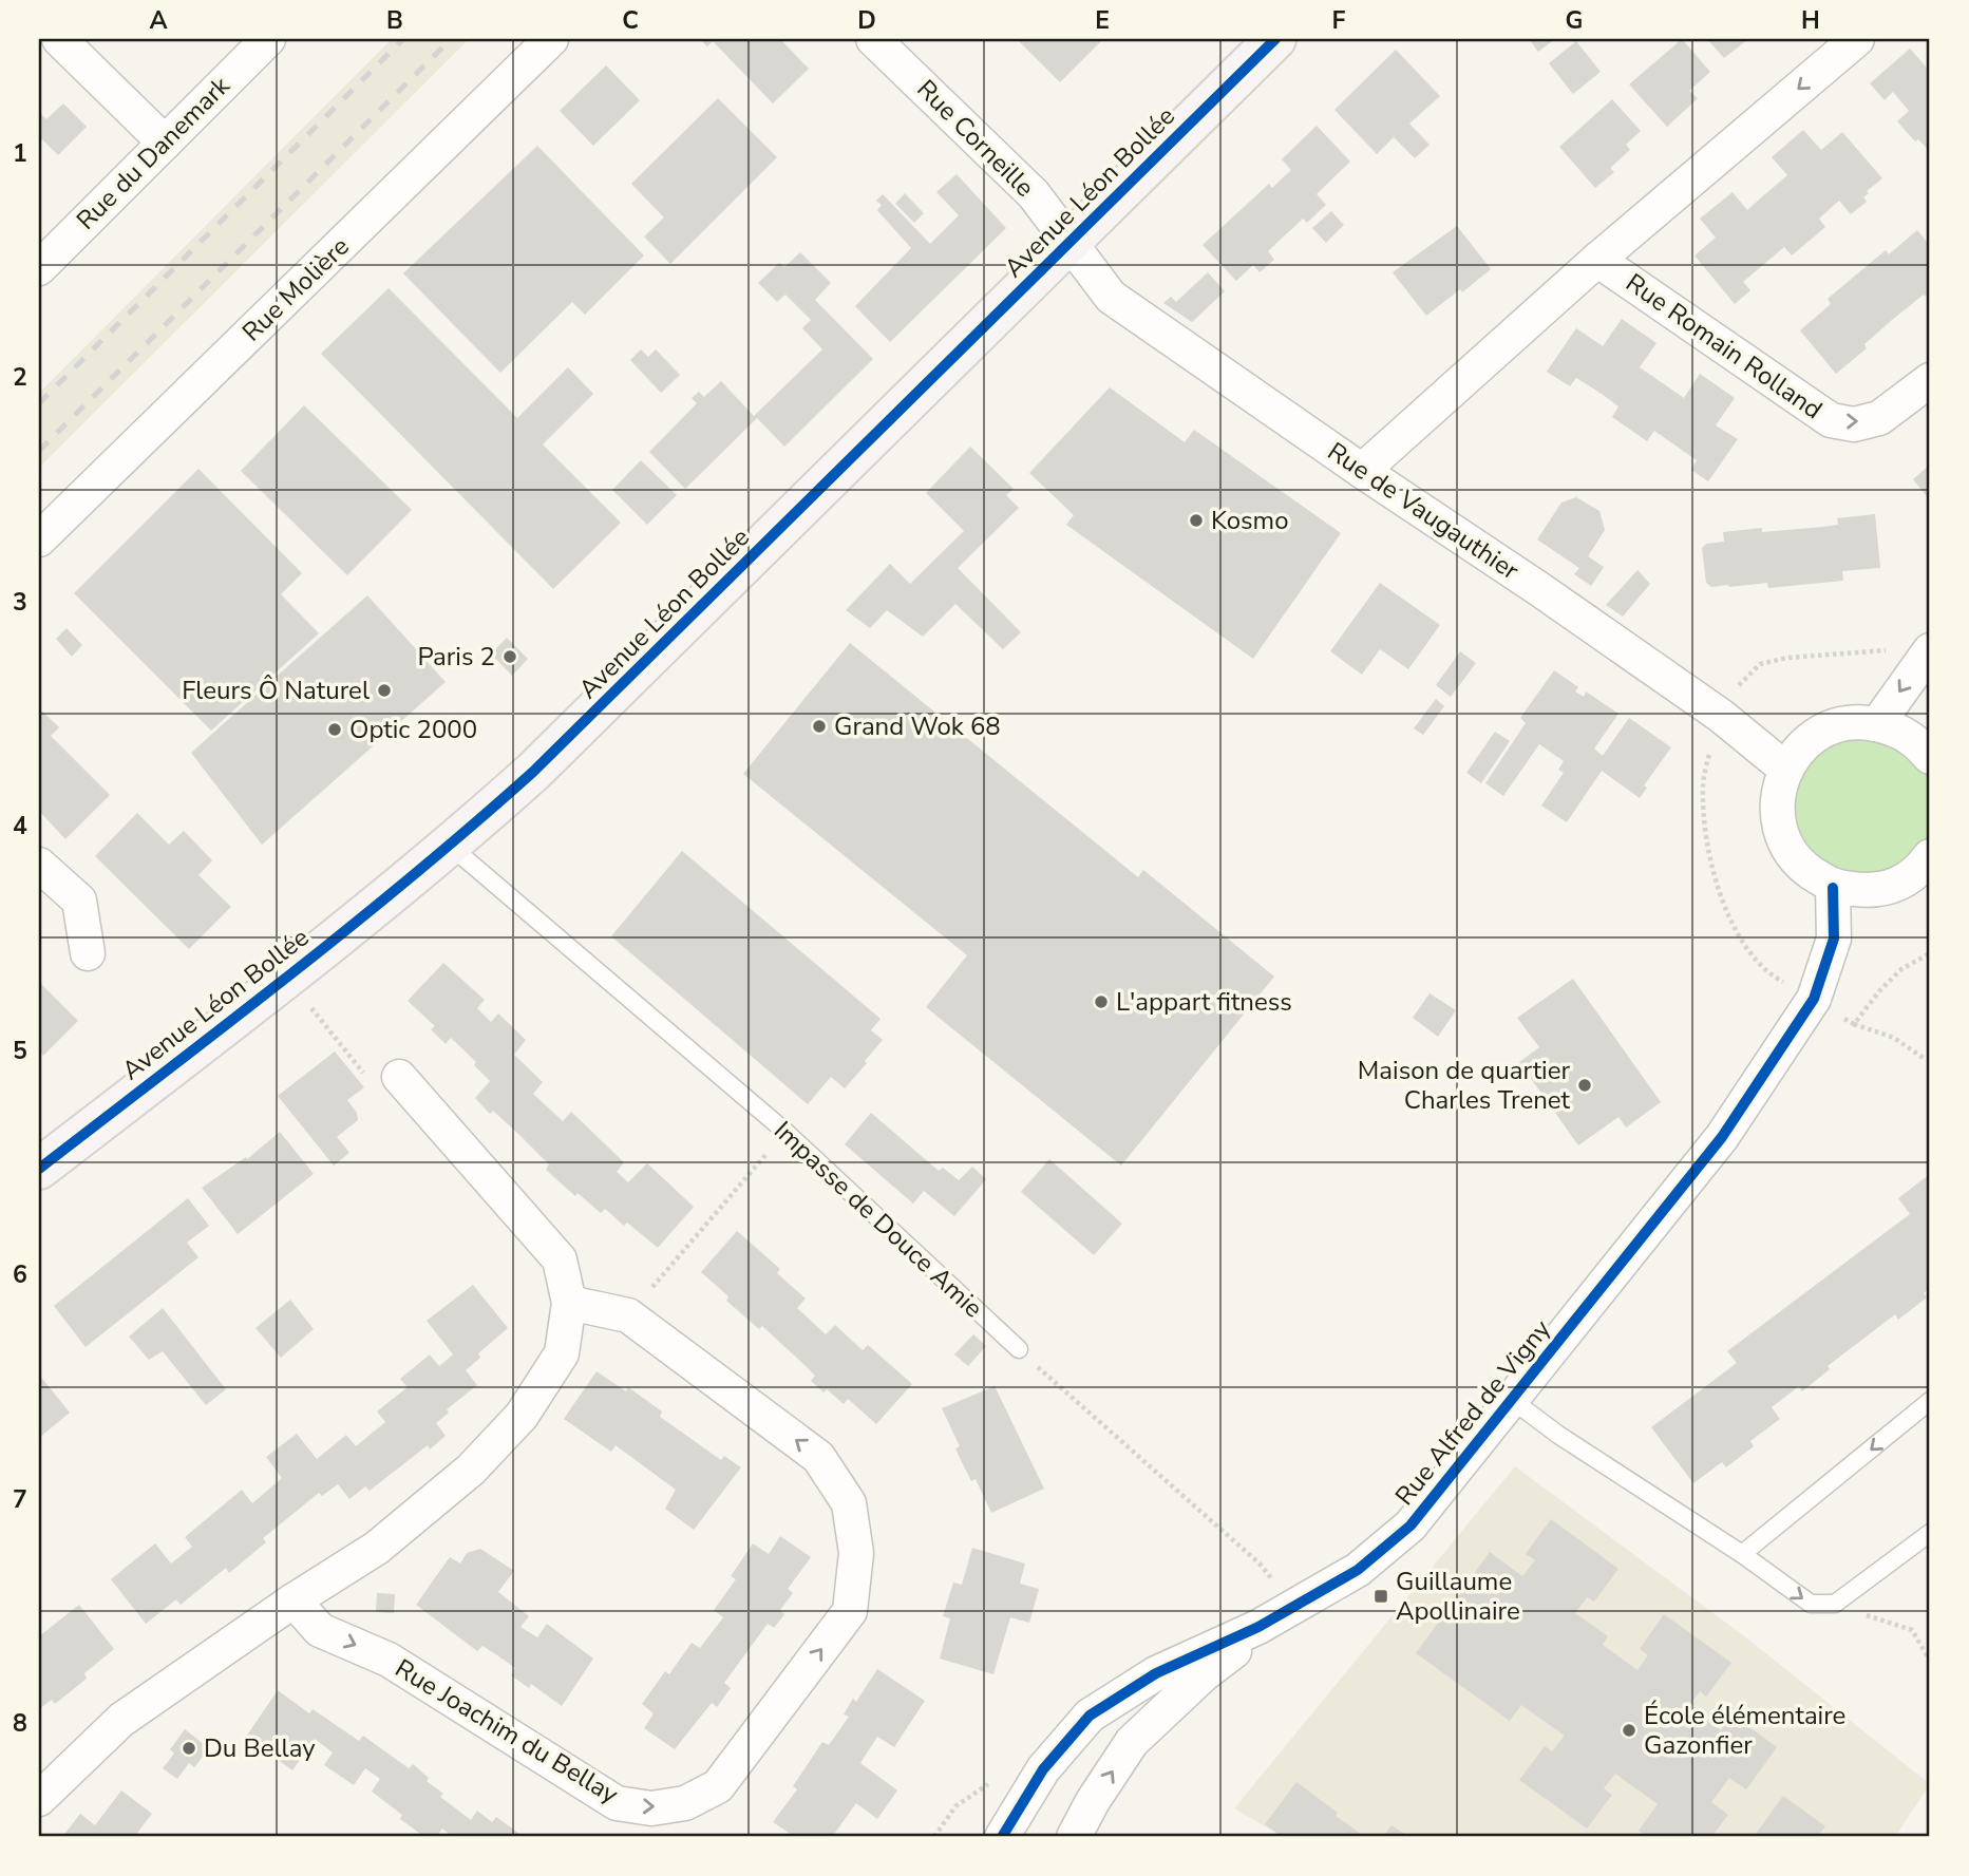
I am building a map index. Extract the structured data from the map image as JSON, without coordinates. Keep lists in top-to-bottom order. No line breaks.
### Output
{"streets":{"main road":["Avenue Léon Bollée"],"street":["Rue Corneille","Rue du Danemark","Rue Molière","Rue Romain Rolland","Rue de Vaugauthier","Rue Alfred de Vigny","Rue Joachim du Bellay"],"lane":["Impasse de Douce Amie"]},"crossings":[["Rue Corneille","Avenue Léon Bollée"],["Rue Corneille","Rue de Vaugauthier"],["Avenue Léon Bollée","Rue de Vaugauthier"],["Avenue Léon Bollée","Impasse de Douce Amie"],["Rue Romain Rolland","Rue de Vaugauthier"]],"places":{"other":["Kosmo","Paris 2","Fleurs Ô Naturel","Grand Wok 68","Optic 2000","L'appart fitness","Maison de quartier Charles Trenet","École élémentaire Gazonfier","Du Bellay"],"transit":["Guillaume Apollinaire"]},"grid":{"columns":["A","B","C","D","E","F","G","H"],"rows":["1","2","3","4","5","6","7","8"]}}
